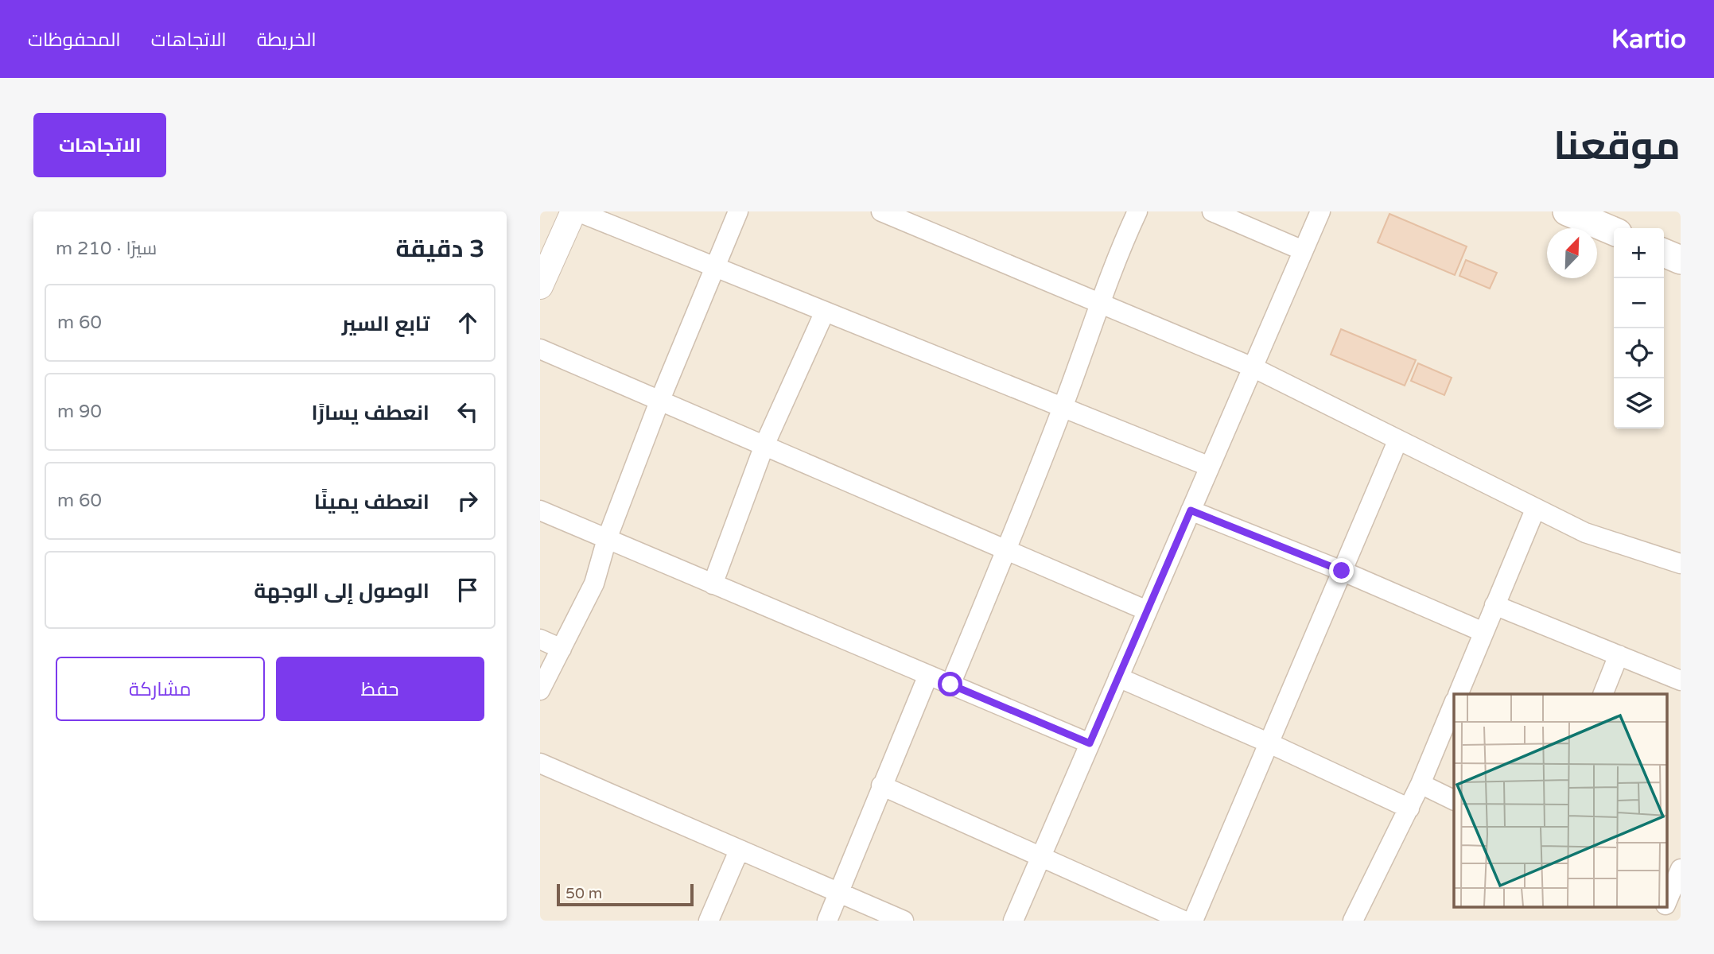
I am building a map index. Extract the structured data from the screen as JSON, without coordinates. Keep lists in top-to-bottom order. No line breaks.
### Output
{"scale_bar":"50 m","north":"top right","page":{"header":"Kartio","nav":["الخريطة","الاتجاهات","المحفوظات"],"title":"موقعنا","buttons":["الاتجاهات",["حفظ","مشاركة"]],"heading":["3 دقيقة","سيرًا · 210 m"],"map_buttons":["+","−"],"list":[["تابع السير","60 m"],["انعطف يسارًا","90 m"],["انعطف يمينًا","60 m"],"الوصول إلى الوجهة"],"scale":"50 m"}}
